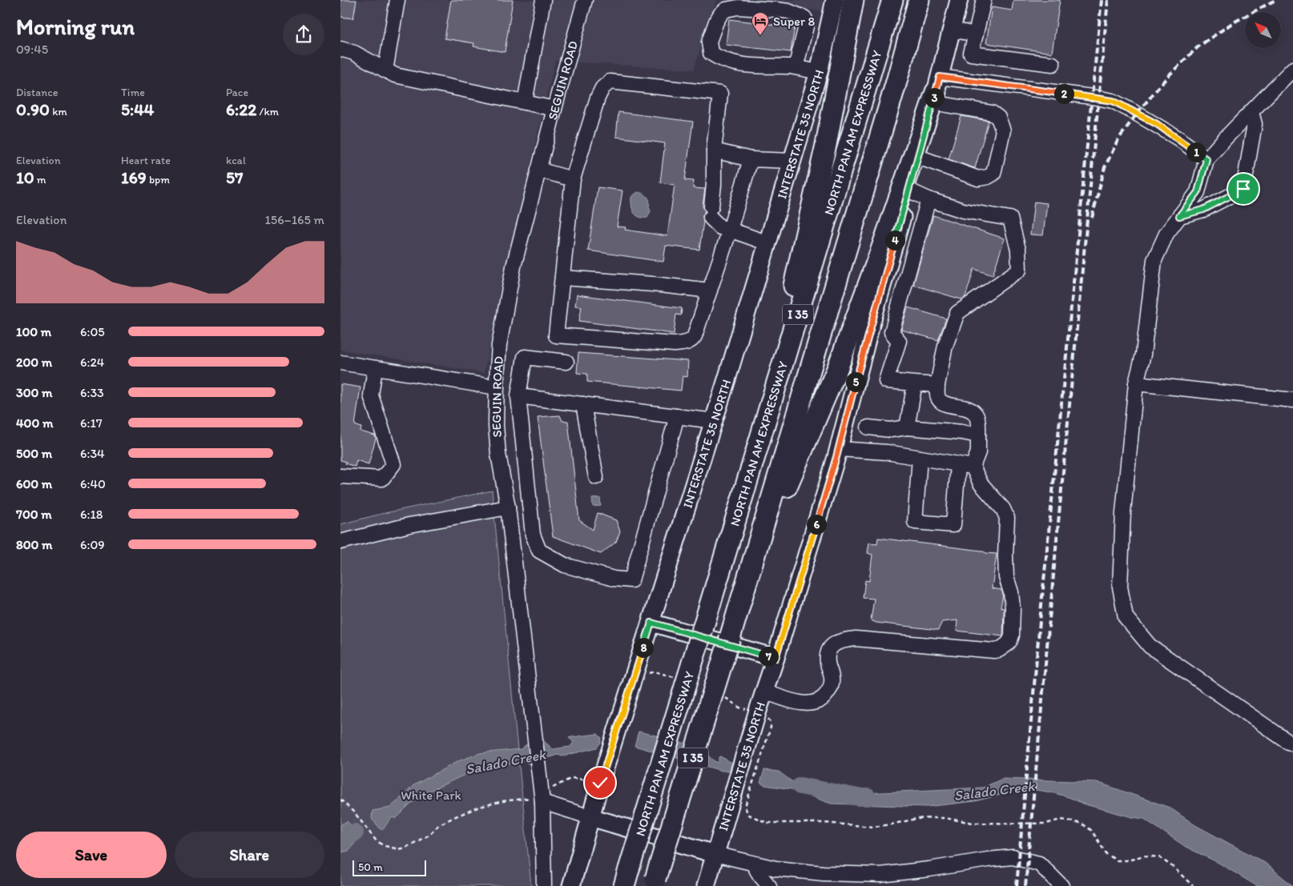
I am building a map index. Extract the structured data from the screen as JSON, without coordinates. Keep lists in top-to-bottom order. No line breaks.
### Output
{"streets":{"highway":["NORTH PAN AM EXPRESSWAY","I 35"],"main road":["INTERSTATE 35 NORTH"],"street":["SEGUIN ROAD"]},"water":["Salado Creek"],"parks":["White Park"],"places":{"hotel":["Super 8"]},"scale_bar":"50 m","north":"top left","page":{"heading":["Morning run","09:45"],"stats":[["Distance","0.90 km"],["Time","5:44"],["Pace","6:22 /km"],["Elevation","10 m"],["Heart rate","169 bpm"],["kcal","57"]],"pins":["2","3","1","4","5","6","8","7"],"chart":["Elevation","156–165 m"],"list":[{"name":"100 m","note":"6:05"},{"name":"200 m","note":"6:24"},{"name":"300 m","note":"6:33"},{"name":"400 m","note":"6:17"},{"name":"500 m","note":"6:34"},{"name":"600 m","note":"6:40"},{"name":"700 m","note":"6:18"},{"name":"800 m","note":"6:09"}],"buttons":["Save","Share"],"scale":"50 m"}}
